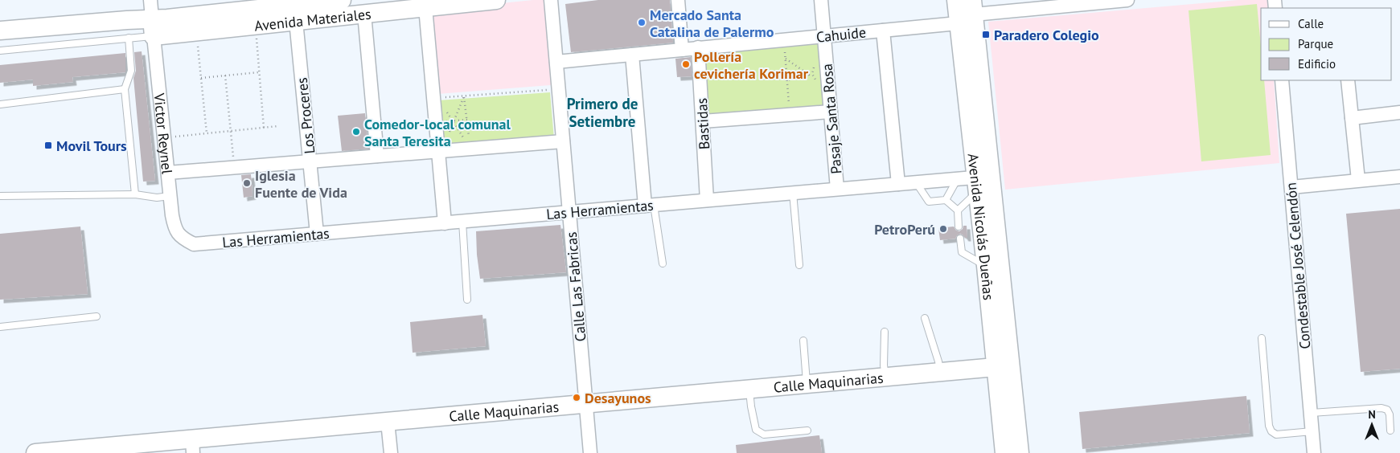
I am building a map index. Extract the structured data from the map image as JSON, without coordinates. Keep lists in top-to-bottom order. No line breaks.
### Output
{"streets":{"street":["Avenida Materiales","Cahuide","Los Proceres","Pasaje Santa Rosa","Bastidas","Victor Reynel","Las Herramientas","Avenida Nicolás Dueñas","Condestable José Celendón","Calle Las Fabricas","Calle Maquinarias"]},"crossings":[["Avenida Materiales","Los Proceres"],["Avenida Materiales","Victor Reynel"],["Cahuide","Pasaje Santa Rosa"],["Cahuide","Bastidas"],["Cahuide","Avenida Nicolás Dueñas"],["Cahuide","Calle Las Fabricas"],["Los Proceres","Las Herramientas"],["Pasaje Santa Rosa","Las Herramientas"],["Bastidas","Las Herramientas"],["Victor Reynel","Las Herramientas"],["Las Herramientas","Avenida Nicolás Dueñas"],["Las Herramientas","Calle Las Fabricas"],["Avenida Nicolás Dueñas","Calle Maquinarias"],["Calle Las Fabricas","Calle Maquinarias"]],"districts":["Primero de Setiembre"],"places":{"other":["Mercado Santa Catalina de Palermo","Pollería cevichería Korimar","Comedor-local comunal Santa Teresita","Iglesia Fuente de Vida","PetroPerú","Desayunos"],"transit":["Paradero Colegio","Movil Tours"]},"legend":["Calle","Parque","Edificio"],"north":"top"}
